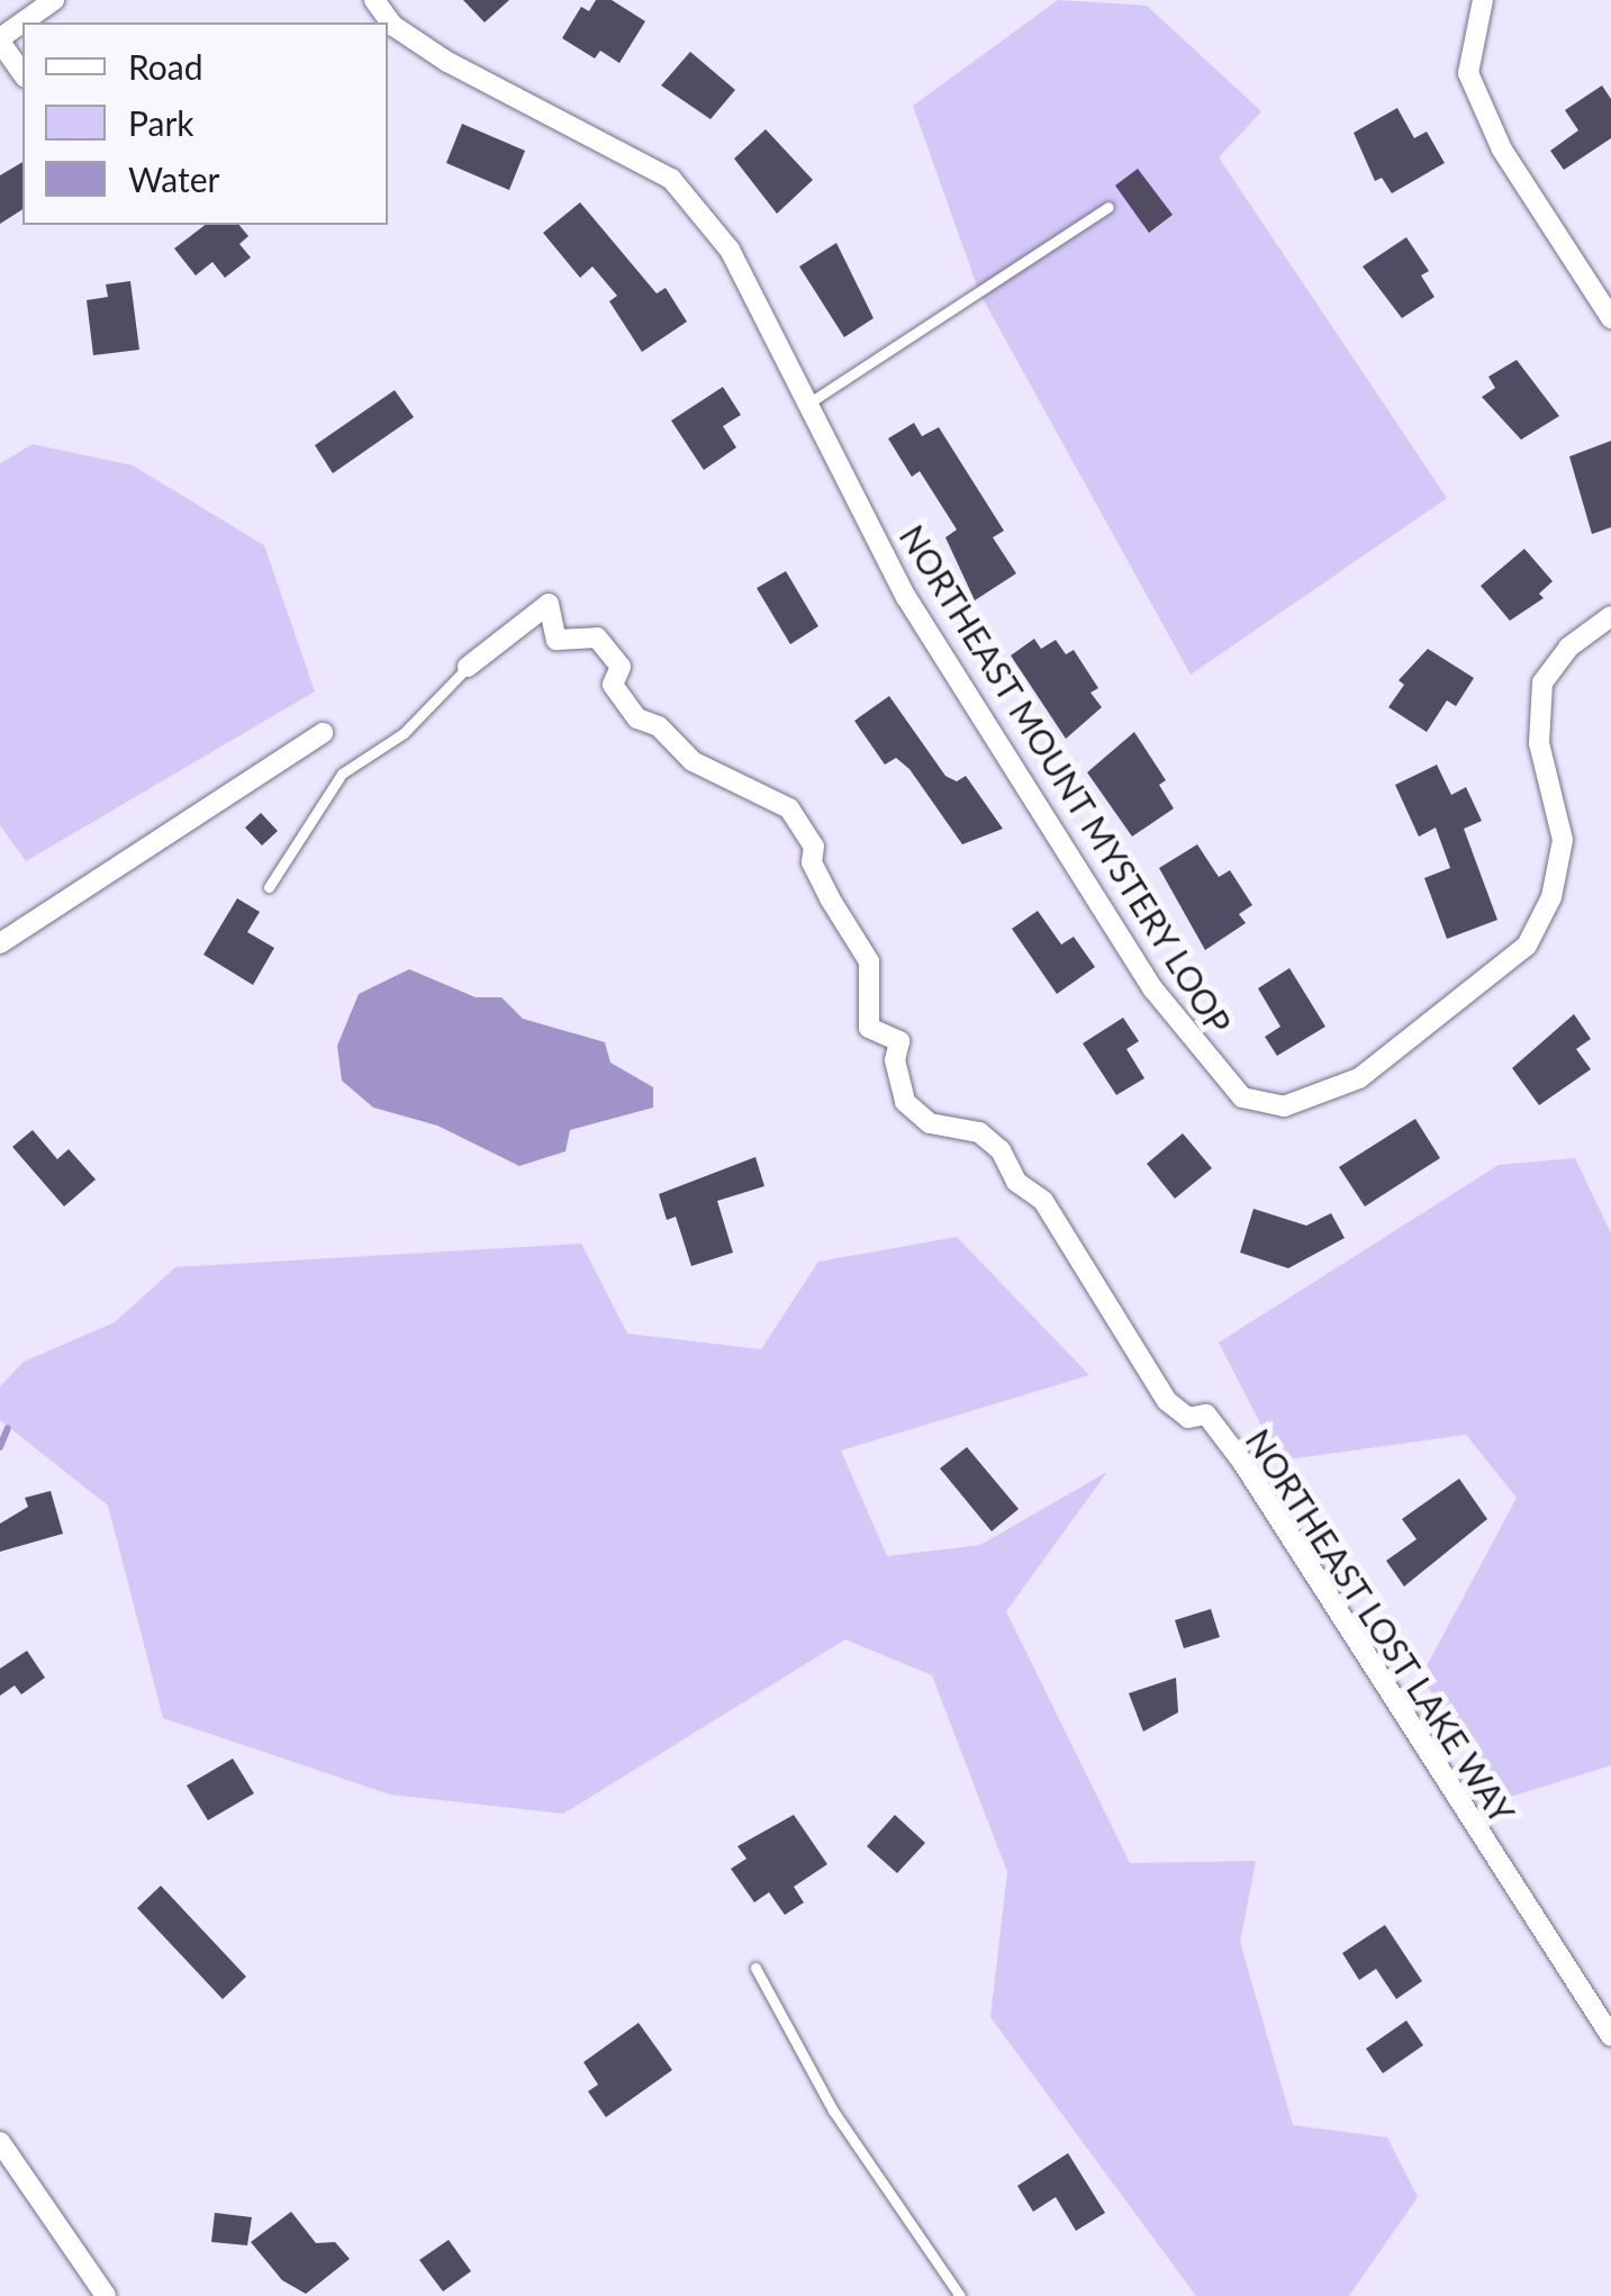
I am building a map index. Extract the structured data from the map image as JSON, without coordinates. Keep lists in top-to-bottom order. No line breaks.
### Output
{"streets":{"street":["NORTHEAST MOUNT MYSTERY LOOP","NORTHEAST LOST LAKE WAY"]},"legend":["Road","Park","Water"]}
